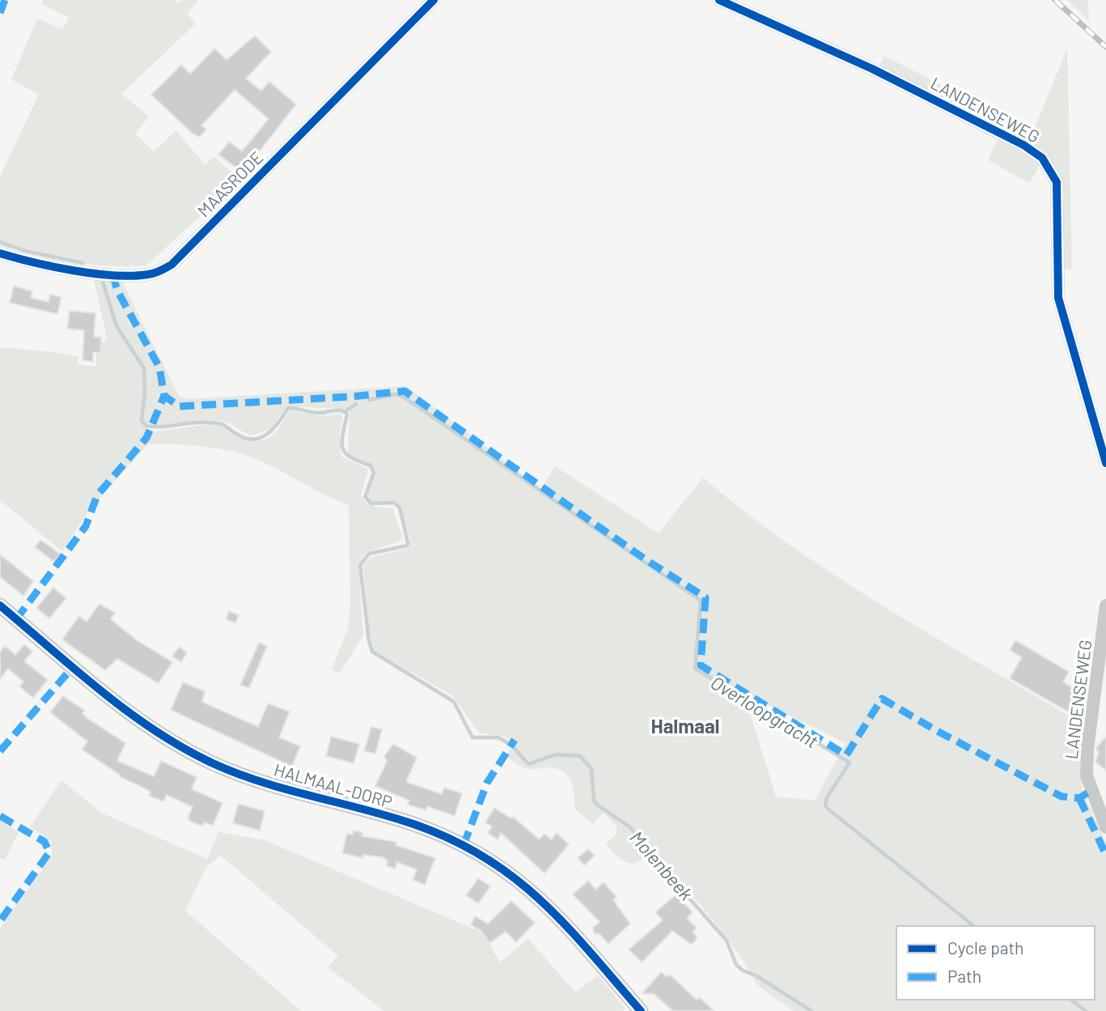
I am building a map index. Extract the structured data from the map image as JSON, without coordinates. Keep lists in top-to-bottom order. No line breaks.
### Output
{"streets":{"street":["LANDENSEWEG","MAASRODE","HALMAAL-DORP"]},"districts":["Halmaal"],"water":["Overloopgracht","Molenbeek"],"legend":["Cycle path","Path"]}
